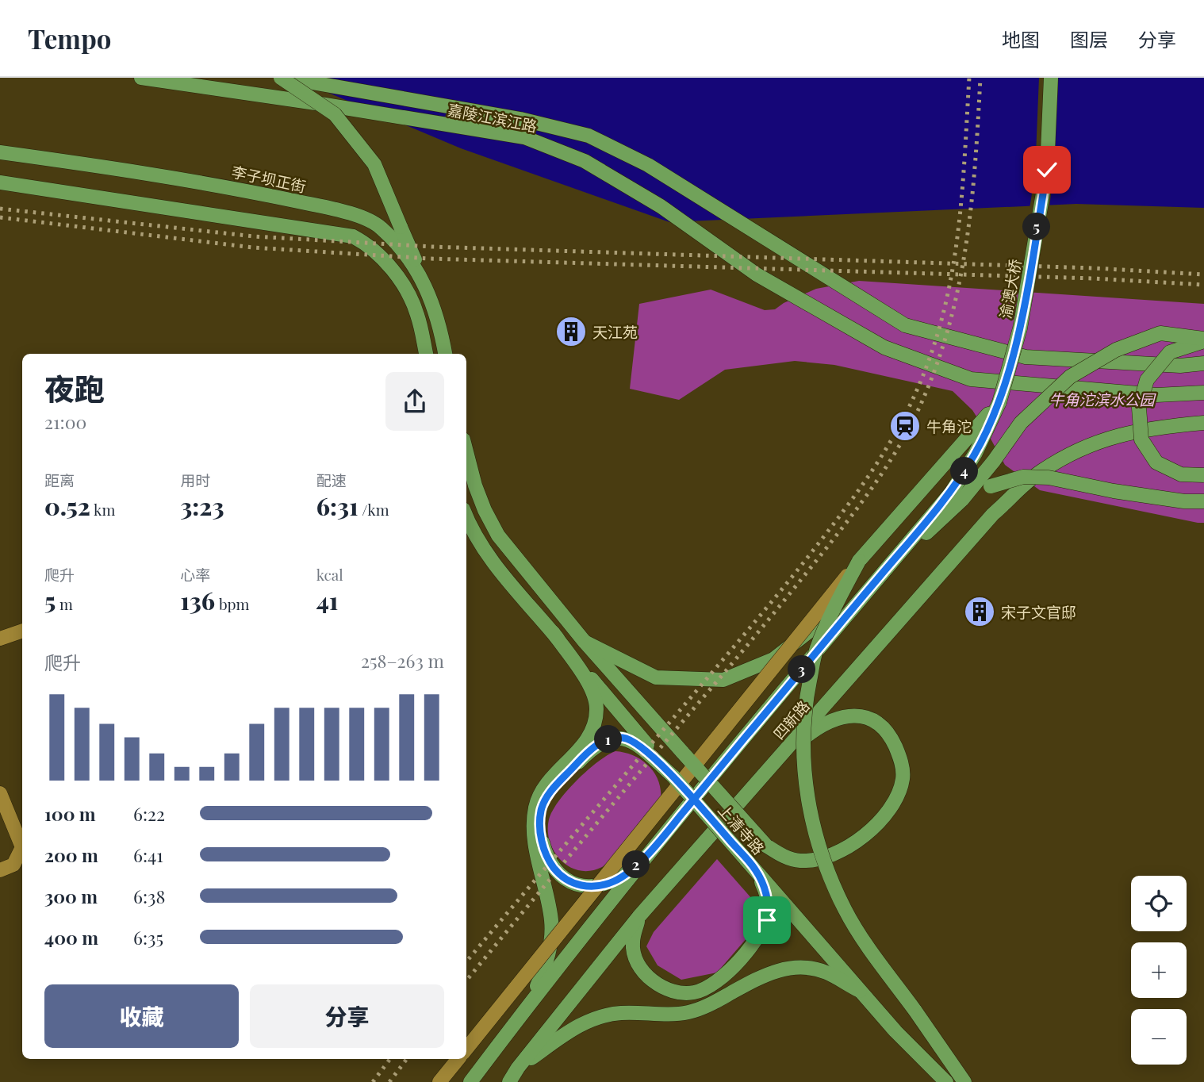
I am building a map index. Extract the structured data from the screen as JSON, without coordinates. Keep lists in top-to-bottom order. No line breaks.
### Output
{"streets":{"main road":["嘉陵江滨江路","李子坝正街","渝澳大桥","四新路","上清寺路"]},"crossings":[["四新路","上清寺路"]],"parks":["牛角沱滨水公园"],"places":{"building":["天江苑","宋子文官邸"],"station":["牛角沱"]},"page":{"header":"Tempo","nav":["地图","图层","分享"],"pins":["5","4","3","1","2"],"heading":["夜跑","21:00"],"stats":[["距离","0.52 km"],["用时","3:23"],["配速","6:31 /km"],["爬升","5 m"],["心率","136 bpm"],["kcal","41"]],"chart":["爬升","258–263 m"],"list":[{"name":"100 m","note":"6:22"},{"name":"200 m","note":"6:41"},{"name":"300 m","note":"6:38"},{"name":"400 m","note":"6:35"}],"map_buttons":["+","−"],"buttons":["收藏","分享"]}}
